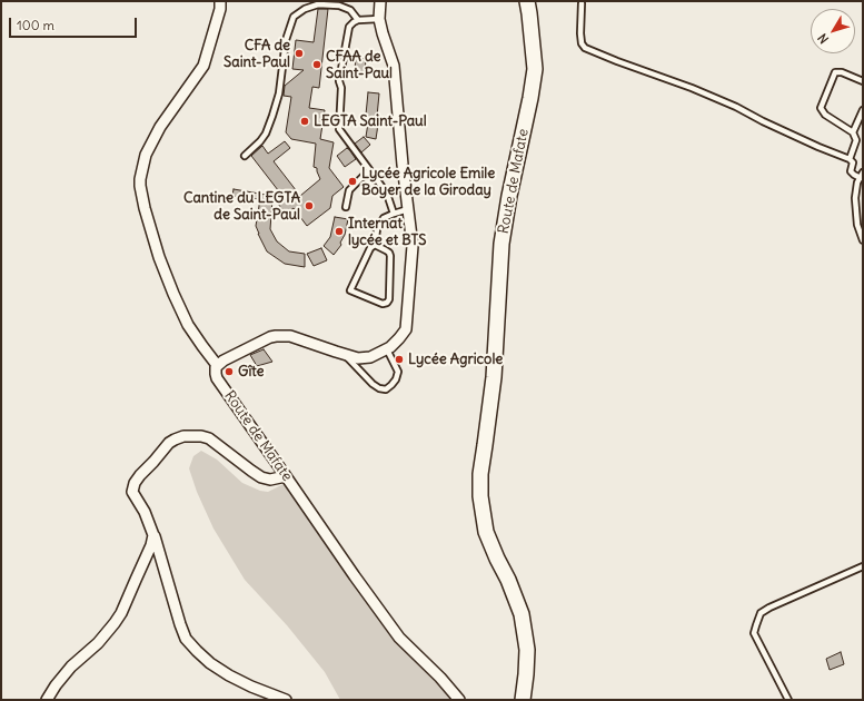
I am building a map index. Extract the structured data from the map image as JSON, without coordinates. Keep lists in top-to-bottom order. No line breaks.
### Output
{"streets":{"main road":["Route de Mafate"]},"places":["CFA de Saint-Paul","CFAA de Saint-Paul","LEGTA Saint-Paul","Lycée Agricole Emile Boyer de la Giroday","Cantine du LEGTA de Saint-Paul","Internat lycée et BTS","Lycée Agricole","Gîte"],"scale_bar":"100 m","north":"bottom left"}
